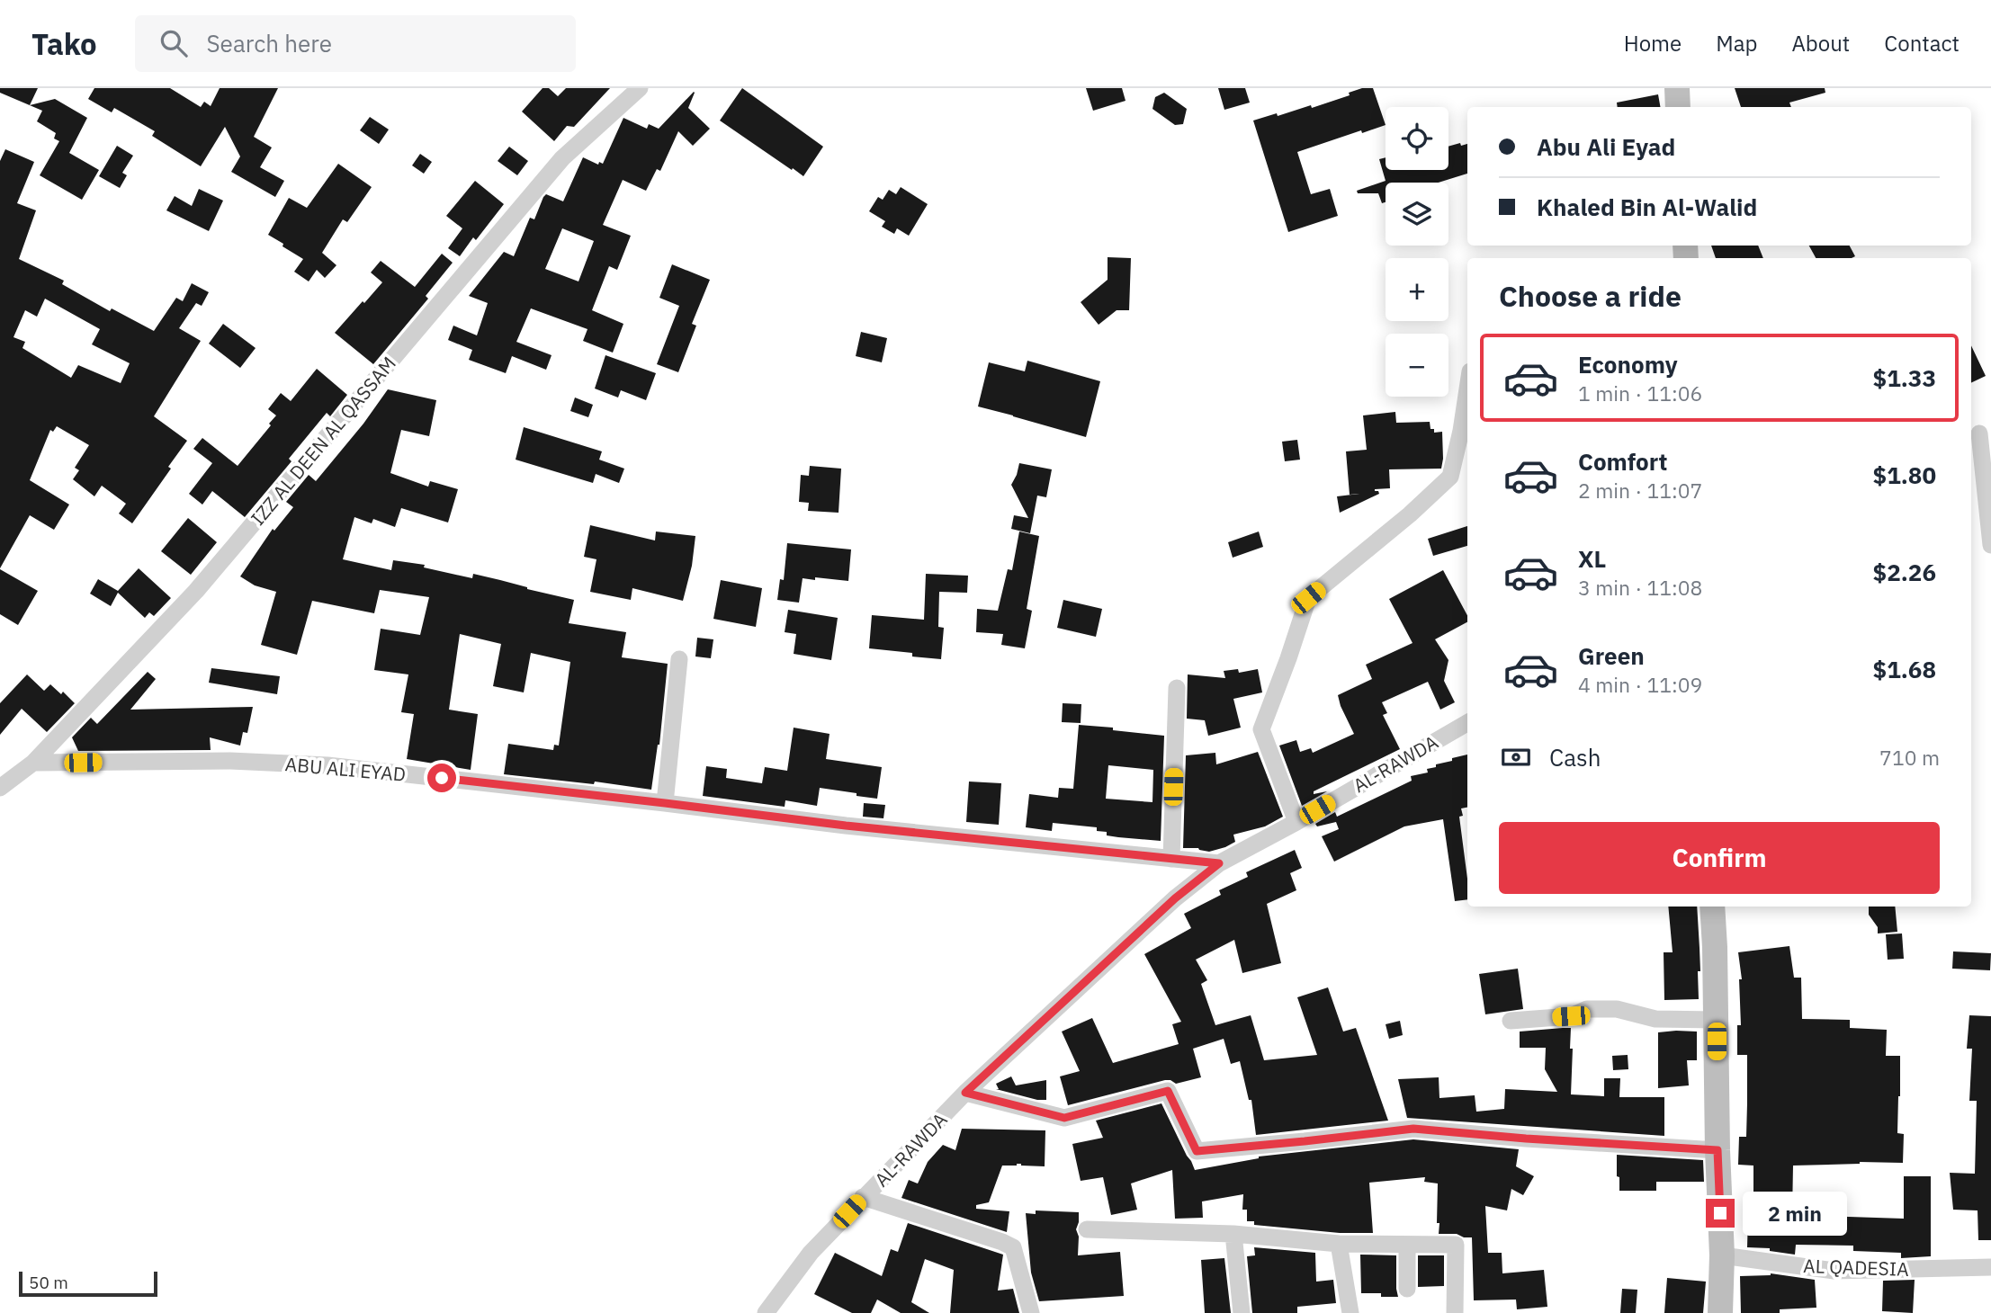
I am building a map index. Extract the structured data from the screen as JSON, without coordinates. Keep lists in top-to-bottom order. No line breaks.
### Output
{"streets":{"street":["IZZ AL DEEN AL QASSAM","AL-RAWDA","ABU ALI EYAD","AL QADESIA"]},"crossings":[["IZZ AL DEEN AL QASSAM","ABU ALI EYAD"],["AL-RAWDA","ABU ALI EYAD"]],"scale_bar":"50 m","page":{"header":"Tako","search":"Search here","nav":["Home","Map","About","Contact"],"map_buttons":["+","−"],"banner":["Abu Ali Eyad","Khaled Bin Al-Walid"],"heading":"Choose a ride","list":[{"name":"Economy","note":"1 min · 11:06","value":"$1.33"},{"name":"Comfort","note":"2 min · 11:07","value":"$1.80"},{"name":"XL","note":"3 min · 11:08","value":"$2.26"},{"name":"Green","note":"4 min · 11:09","value":"$1.68"}],"pay":["Cash","710 m"],"buttons":"Confirm","bubble":"2 min","scale":"50 m"}}
